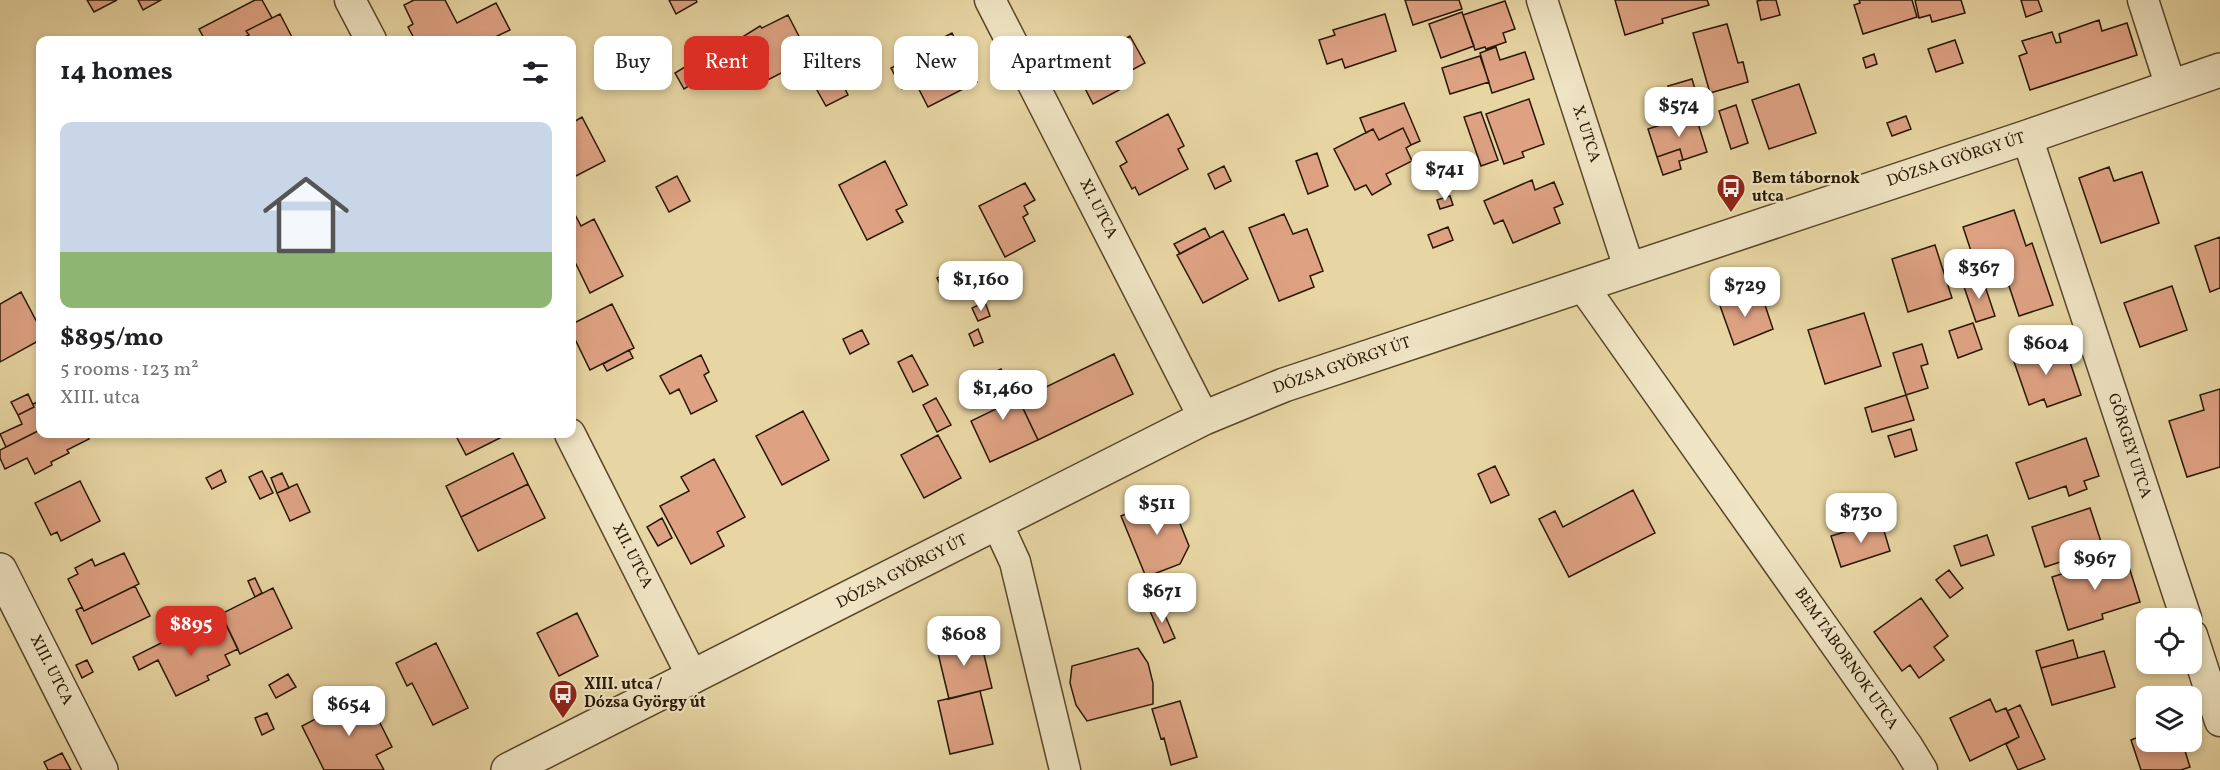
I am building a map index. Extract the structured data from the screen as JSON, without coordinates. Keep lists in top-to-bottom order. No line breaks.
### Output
{"streets":{"street":["X. UTCA","DÓZSA GYÖRGY ÚT","XI. UTCA","GÖRGEY UTCA","XII. UTCA","BEM TÁBORNOK UTCA","XIII. UTCA"]},"crossings":[["X. UTCA","DÓZSA GYÖRGY ÚT"],["DÓZSA GYÖRGY ÚT","XI. UTCA"],["DÓZSA GYÖRGY ÚT","GÖRGEY UTCA"],["DÓZSA GYÖRGY ÚT","XII. UTCA"],["DÓZSA GYÖRGY ÚT","BEM TÁBORNOK UTCA"]],"places":{"bus stop":["Bem tábornok utca","XIII. utca / Dózsa György út"]},"page":{"chip":["Buy","Rent","Filters","New","Apartment"],"heading":"14 homes","price":["$574","$741","$367","$1,160","$729","$604","$1,460","$511","$730","$967","$671","$895","$608","$654"],"list":[{"name":"$895/mo","note":"5 rooms · 123 m² · XIII. utca"}]}}
